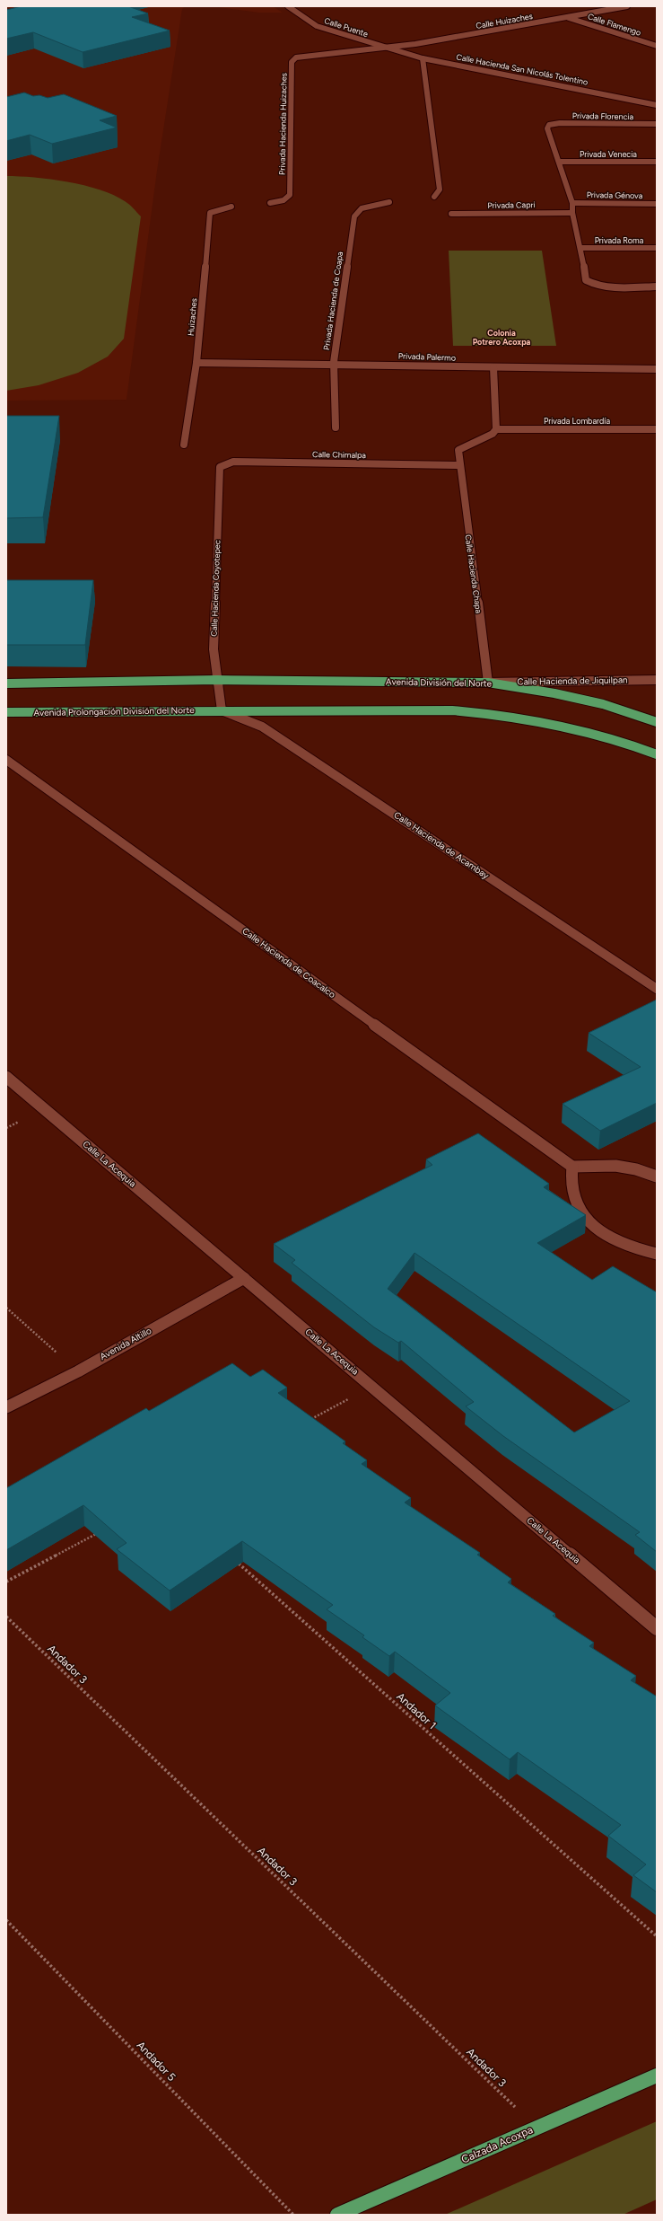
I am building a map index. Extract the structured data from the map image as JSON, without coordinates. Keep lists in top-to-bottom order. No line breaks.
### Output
{"streets":{"main road":["Avenida División del Norte","Avenida Prolongación División del Norte","Calzada Acoxpa"],"street":["Calle Huizaches","Calle Flamengo","Calle Puente","Calle Hacienda San Nicolás Tolentino","Privada Florencia","Privada Hacienda Huizaches","Privada Venecia","Privada Génova","Privada Capri","Privada Roma","Privada Hacienda de Coapa","Huizaches","Privada Palermo","Privada Lombardía","Calle Chimalpa","Calle Hacienda Chapa","Calle Hacienda Coyotepec","Calle Hacienda de Jiquilpan","Calle Hacienda de Acambay","Calle Hacienda de Coacalco","Calle La Acequia","Avenida Altillo"],"path":["Andador 3","Andador 1","Andador 5"]},"crossings":[["Calle Huizaches","Calle Flamengo"],["Calle Huizaches","Calle Puente"],["Calle Huizaches","Calle Hacienda San Nicolás Tolentino"],["Calle Huizaches","Privada Hacienda Huizaches"],["Calle Puente","Calle Hacienda San Nicolás Tolentino"],["Calle Puente","Privada Hacienda Huizaches"],["Calle Hacienda San Nicolás Tolentino","Privada Hacienda Huizaches"],["Privada Florencia","Privada Venecia"],["Privada Hacienda de Coapa","Privada Palermo"],["Huizaches","Privada Palermo"],["Privada Lombardía","Calle Hacienda Chapa"],["Calle Chimalpa","Calle Hacienda Chapa"],["Calle Chimalpa","Calle Hacienda Coyotepec"],["Calle Hacienda Chapa","Calle Hacienda de Jiquilpan"],["Calle Hacienda Chapa","Avenida División del Norte"],["Calle Hacienda Coyotepec","Avenida División del Norte"],["Calle Hacienda Coyotepec","Avenida Prolongación División del Norte"],["Calle Hacienda Coyotepec","Calle Hacienda de Acambay"],["Calle Hacienda de Jiquilpan","Avenida División del Norte"],["Avenida Prolongación División del Norte","Calle Hacienda de Acambay"],["Calle La Acequia","Avenida Altillo"],["Andador 3","Calzada Acoxpa"]],"districts":["Colonia Potrero Acoxpa"]}
